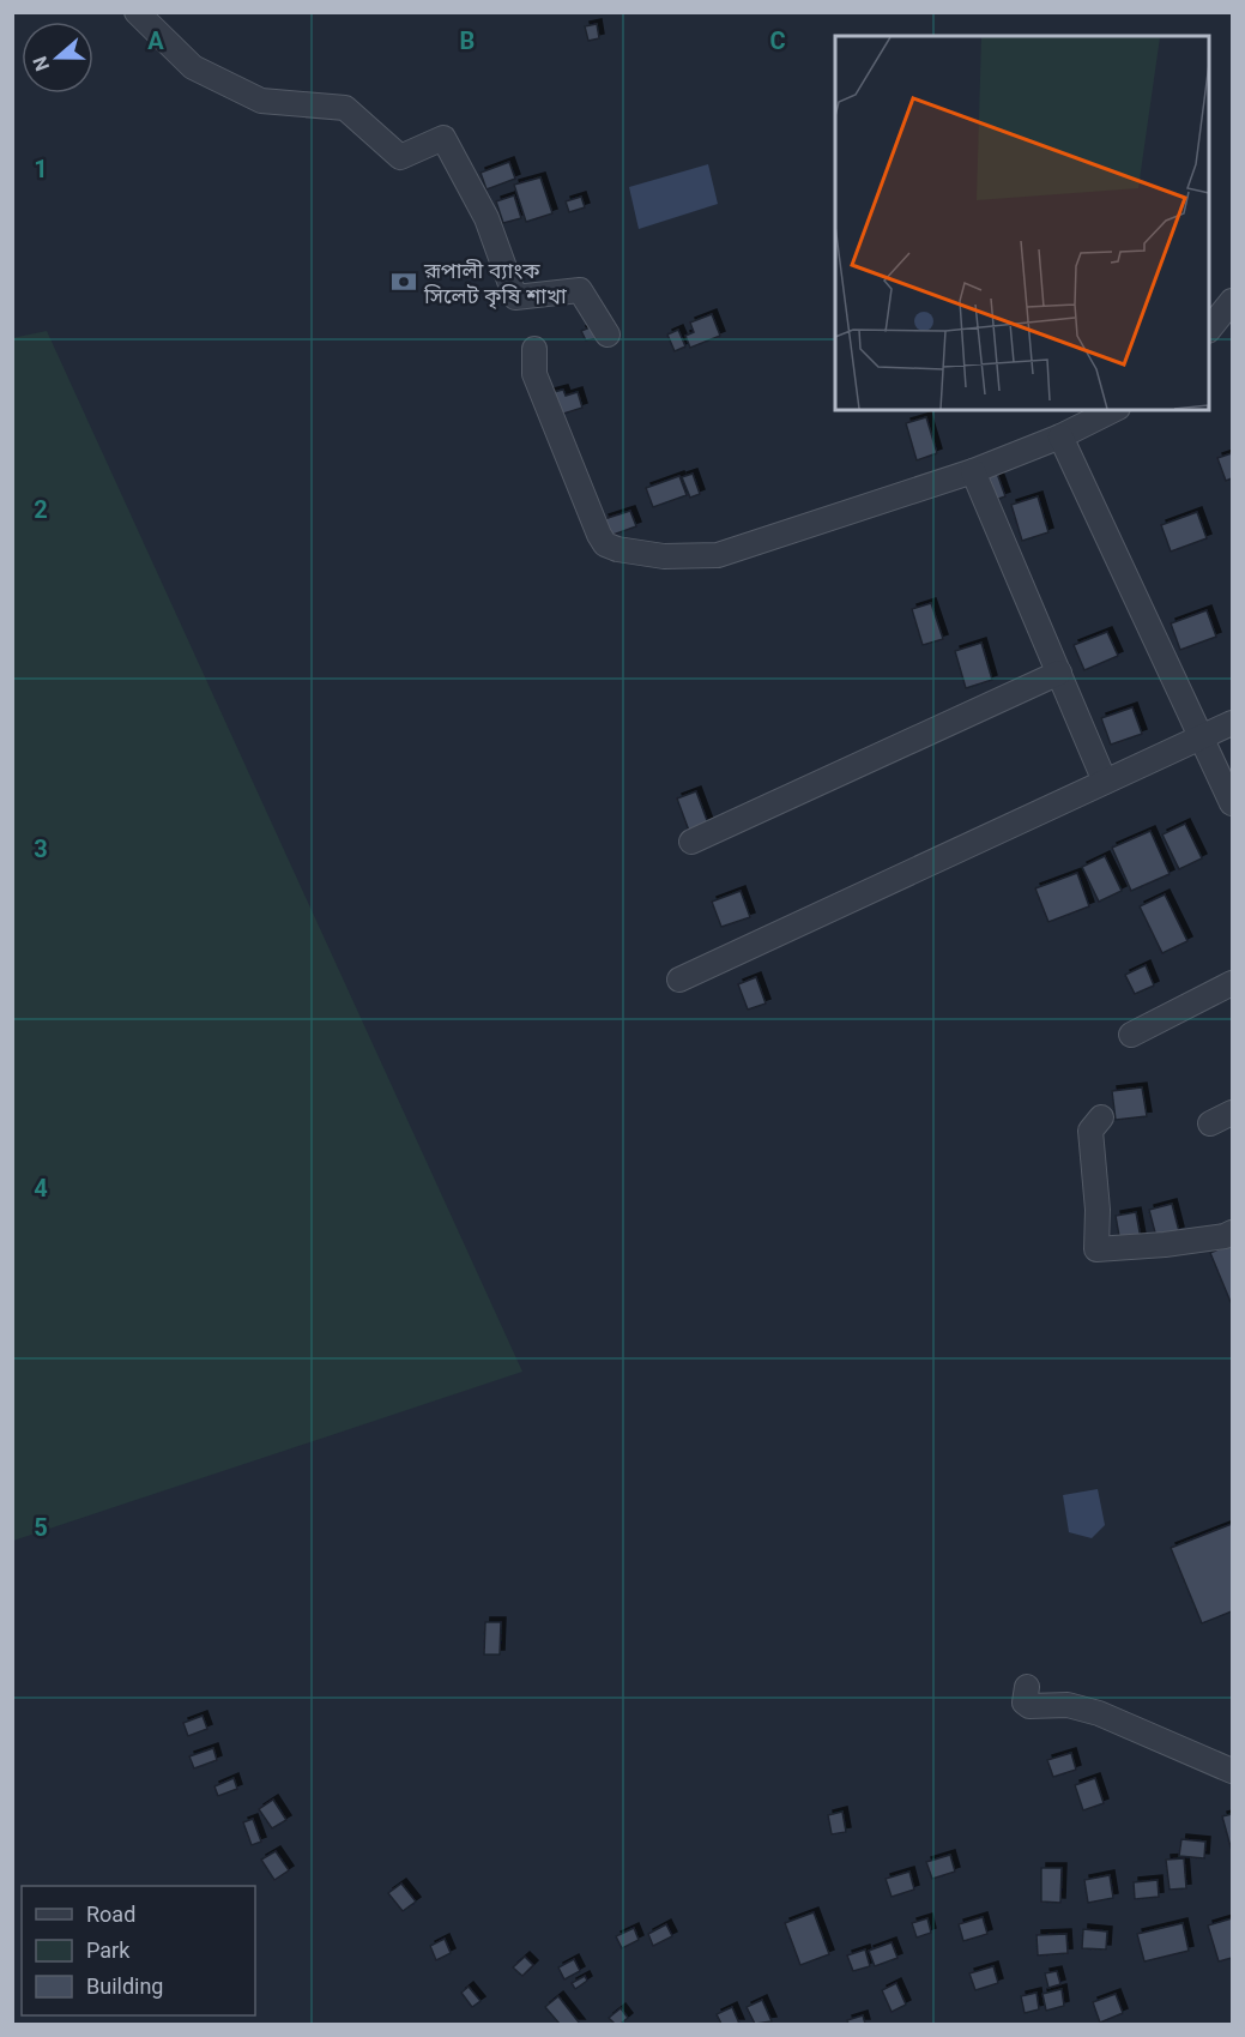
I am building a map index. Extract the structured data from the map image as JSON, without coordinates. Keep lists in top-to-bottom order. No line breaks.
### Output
{"places":{"bank":["রূপালী ব্যাংক সিলেট কৃষি শাখা"]},"legend":["Road","Park","Building"],"north":"left","grid":{"columns":["A","B","C"],"rows":["1","2","3","4","5"]}}
